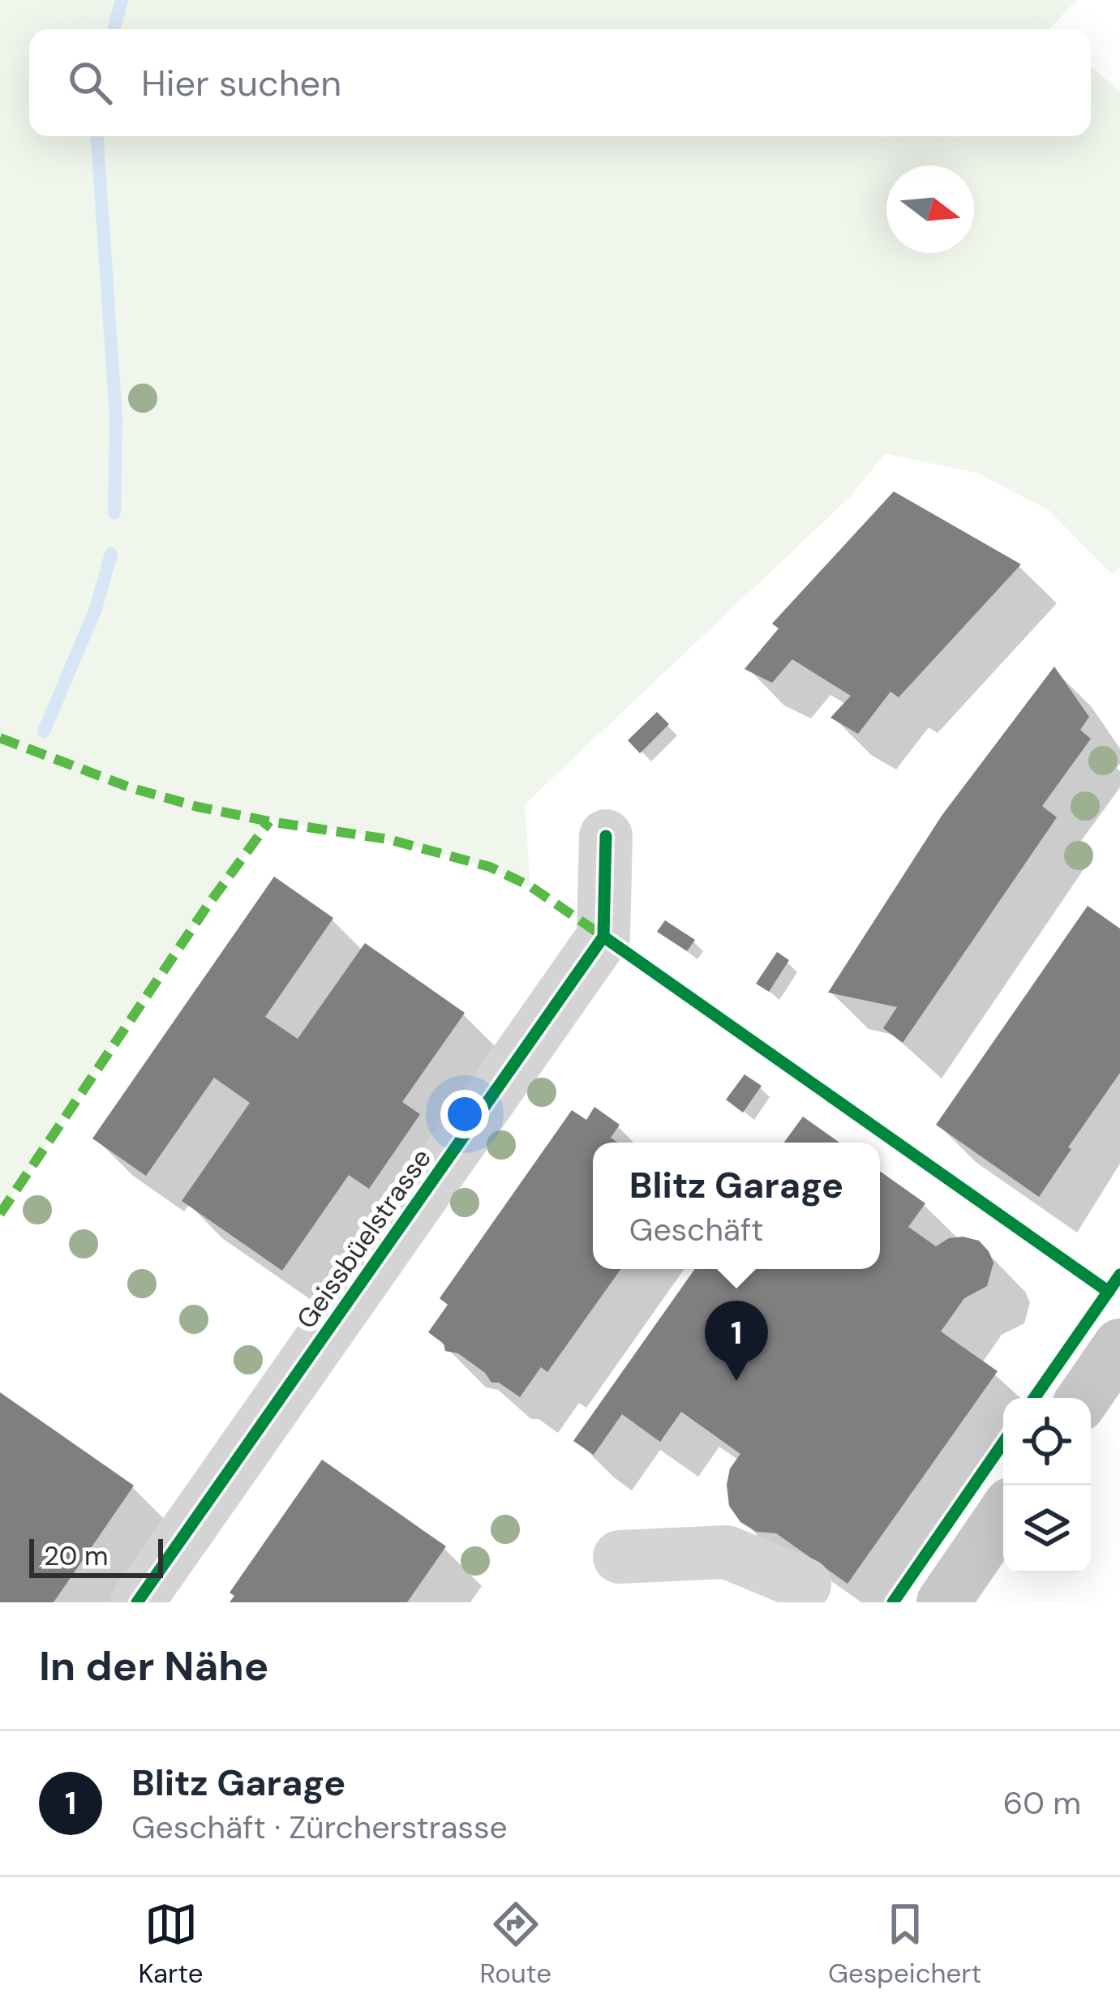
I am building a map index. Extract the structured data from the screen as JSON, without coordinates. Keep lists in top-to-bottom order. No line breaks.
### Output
{"streets":{"street":["Geissbüelstrasse"]},"scale_bar":"20 m","north":"right","page":{"search":"Hier suchen","popup":["Blitz Garage","Geschäft"],"pins":"1","scale":"20 m","heading":"In der Nähe","list":[{"mark":"1","name":"Blitz Garage","note":"Geschäft · Zürcherstrasse","value":"60 m"}],"nav":["Karte","Route","Gespeichert"]}}
